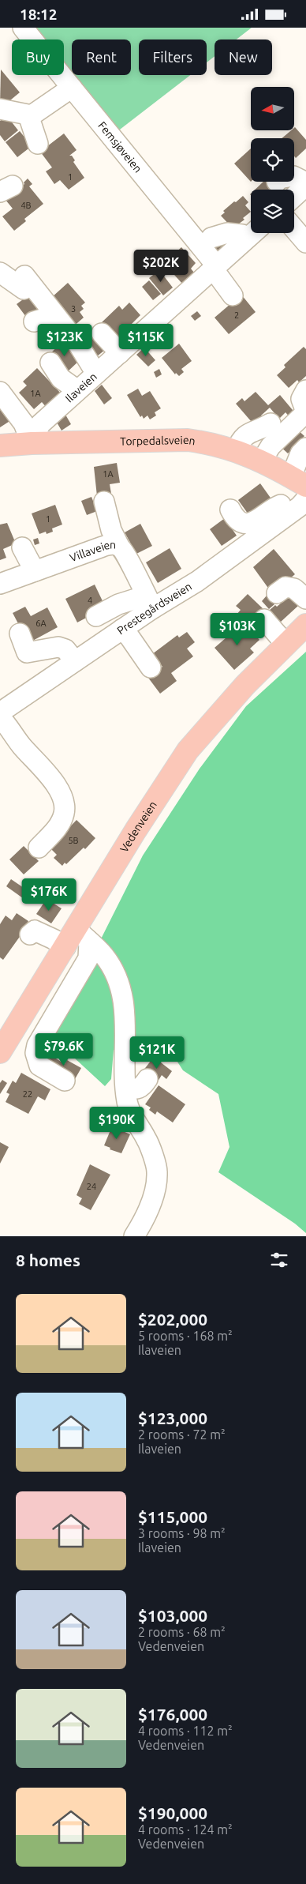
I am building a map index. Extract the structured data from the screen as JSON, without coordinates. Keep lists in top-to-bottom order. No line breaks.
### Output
{"streets":{"main road":["Torpedalsveien","Vedenveien"],"street":["Femsjøveien","Ilaveien","Villaveien","Prestegårdsveien"]},"crossings":[["Femsjøveien","Ilaveien"],["Ilaveien","Torpedalsveien"],["Villaveien","Prestegårdsveien"]],"house_numbers":["1","4B","3","2","1A","1A","1","4","6A","5B","22","24"],"north":"left","page":{"status":"18:12","chip":["Buy","Rent","Filters","New"],"price":["$202K","$123K","$115K","$103K","$176K","$79.6K","$121K","$190K"],"heading":"8 homes","list":[{"name":"$202,000","note":"5 rooms · 168 m² · Ilaveien"},{"name":"$123,000","note":"2 rooms · 72 m² · Ilaveien"},{"name":"$115,000","note":"3 rooms · 98 m² · Ilaveien"},{"name":"$103,000","note":"2 rooms · 68 m² · Vedenveien"},{"name":"$176,000","note":"4 rooms · 112 m² · Vedenveien"},{"name":"$190,000","note":"4 rooms · 124 m² · Vedenveien"}]}}
